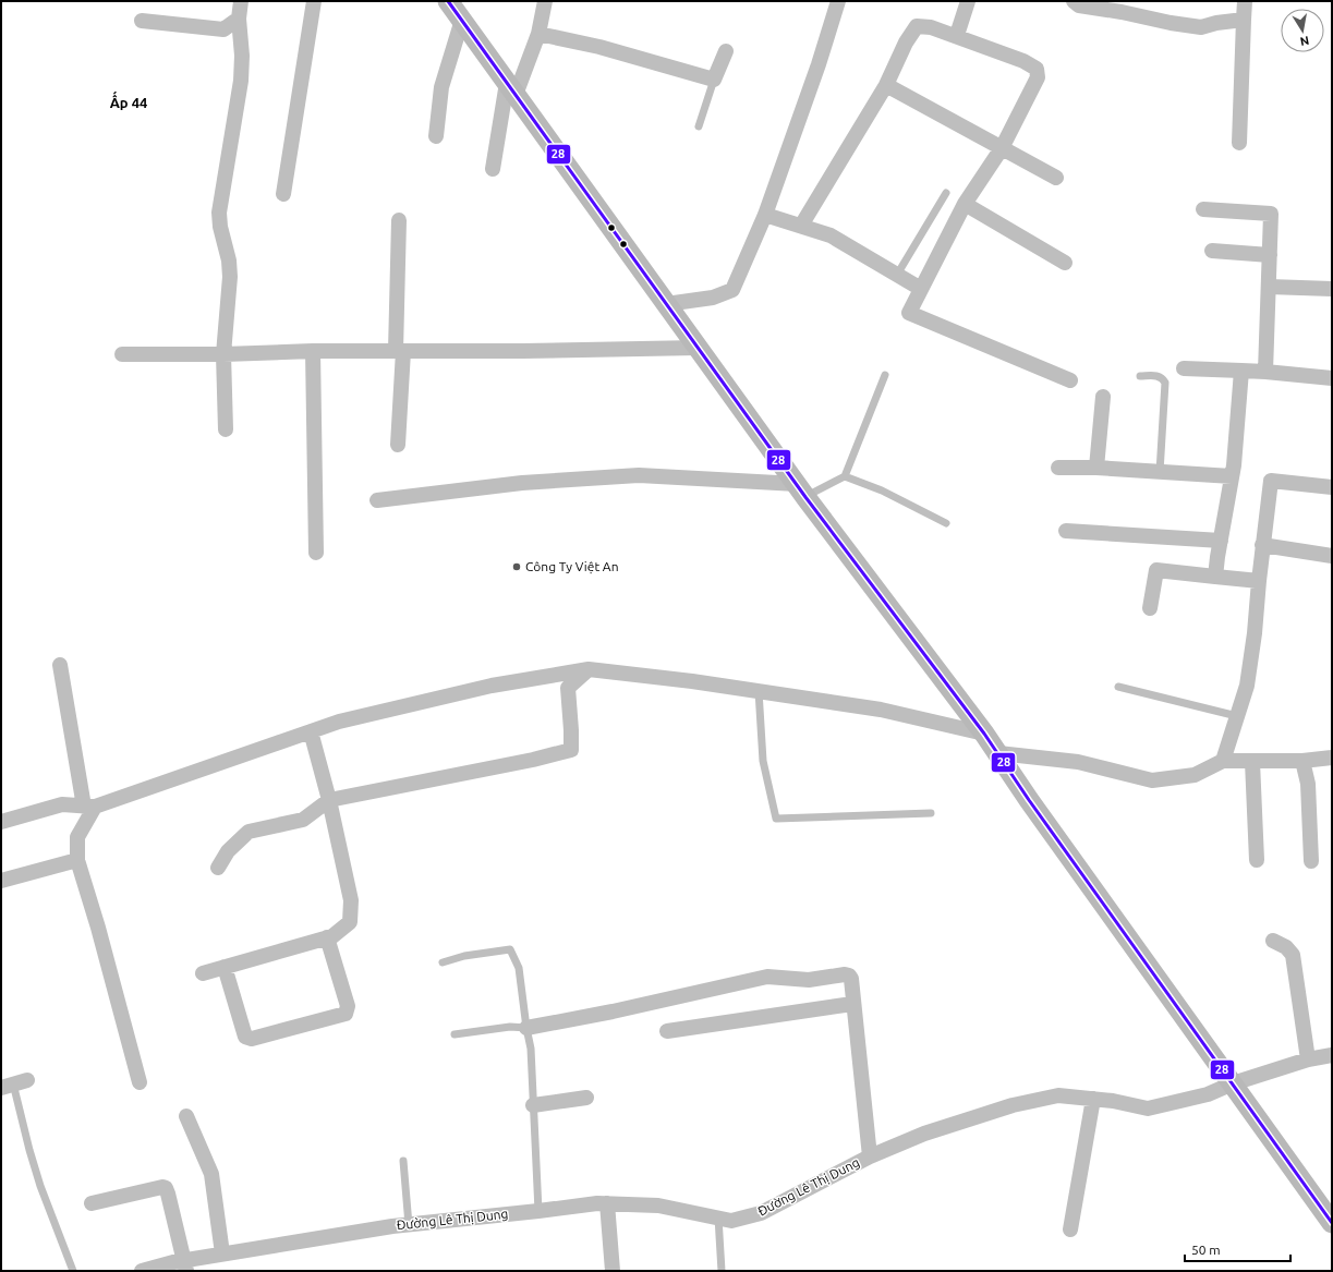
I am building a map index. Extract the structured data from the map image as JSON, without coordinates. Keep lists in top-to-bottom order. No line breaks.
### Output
{"streets":{"street":["Đường Lê Thị Dung"]},"districts":["Ấp 44"],"places":["Công Ty Việt An"],"lines":["transit line 28"],"scale_bar":"50 m","north":"bottom"}
